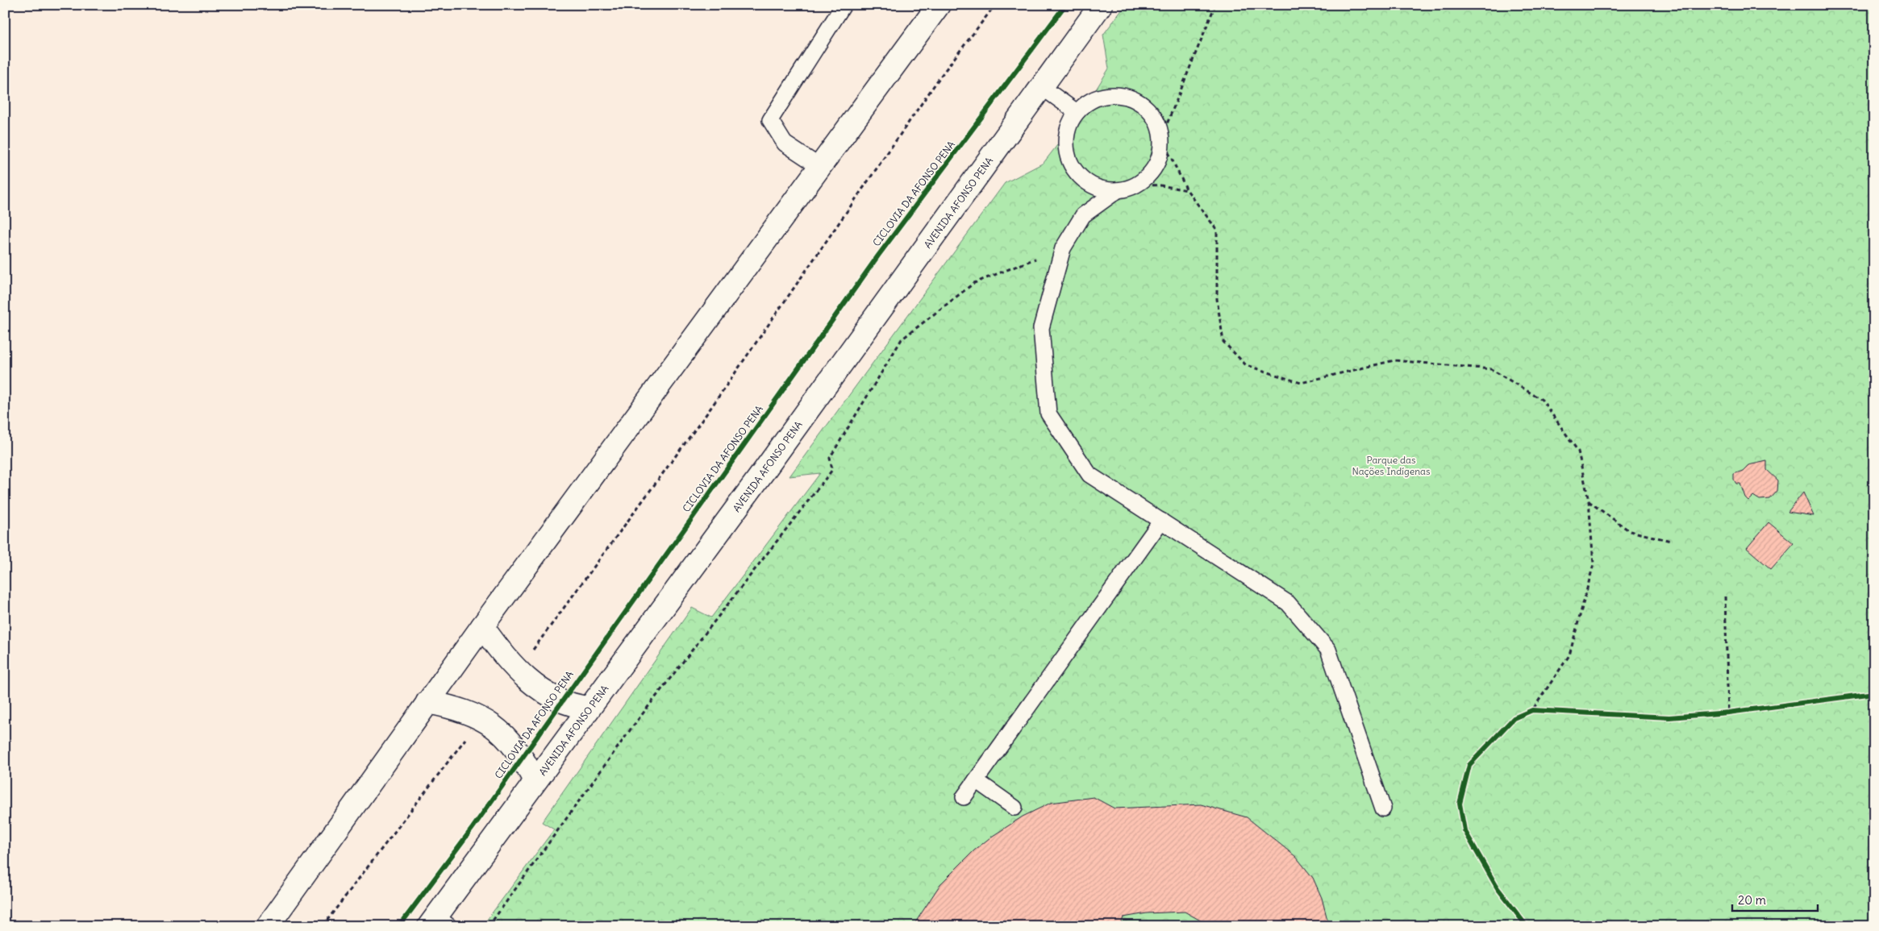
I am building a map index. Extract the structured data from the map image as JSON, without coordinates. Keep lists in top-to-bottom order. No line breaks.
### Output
{"streets":{"main road":["AVENIDA AFONSO PENA"],"cycle path":["CICLOVIA DA AFONSO PENA"]},"parks":["Parque das Nações Indígenas"],"scale_bar":"20 m"}
